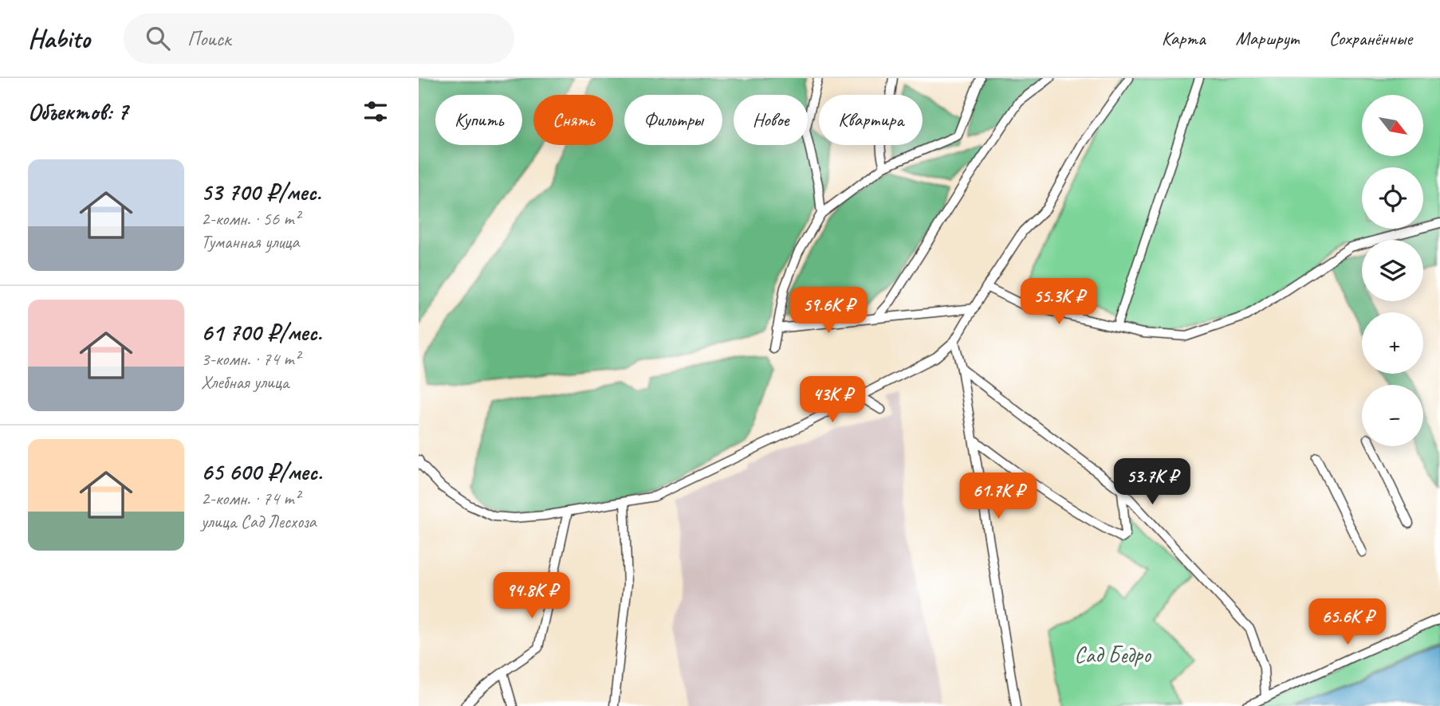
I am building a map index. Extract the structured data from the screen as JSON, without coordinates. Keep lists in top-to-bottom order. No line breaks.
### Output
{"parks":["Сад Бедро"],"north":"bottom right","page":{"header":"Habito","search":"Поиск","nav":["Карта","Маршрут","Сохранённые"],"heading":"Объектов: 7","map_buttons":["+","−"],"chip":["Купить","Снять","Фильтры","Новое","Квартира"],"list":[{"name":"53 700 ₽/мес.","note":"2-комн. · 56 m² · Туманная улица"},{"name":"61 700 ₽/мес.","note":"3-комн. · 74 m² · Хлебная улица"},{"name":"65 600 ₽/мес.","note":"2-комн. · 74 m² · улица Сад Лесхоза"}],"price":["55.3K ₽","59.6K ₽","43K ₽","53.7K ₽","61.7K ₽","94.8K ₽","65.6K ₽"]}}
